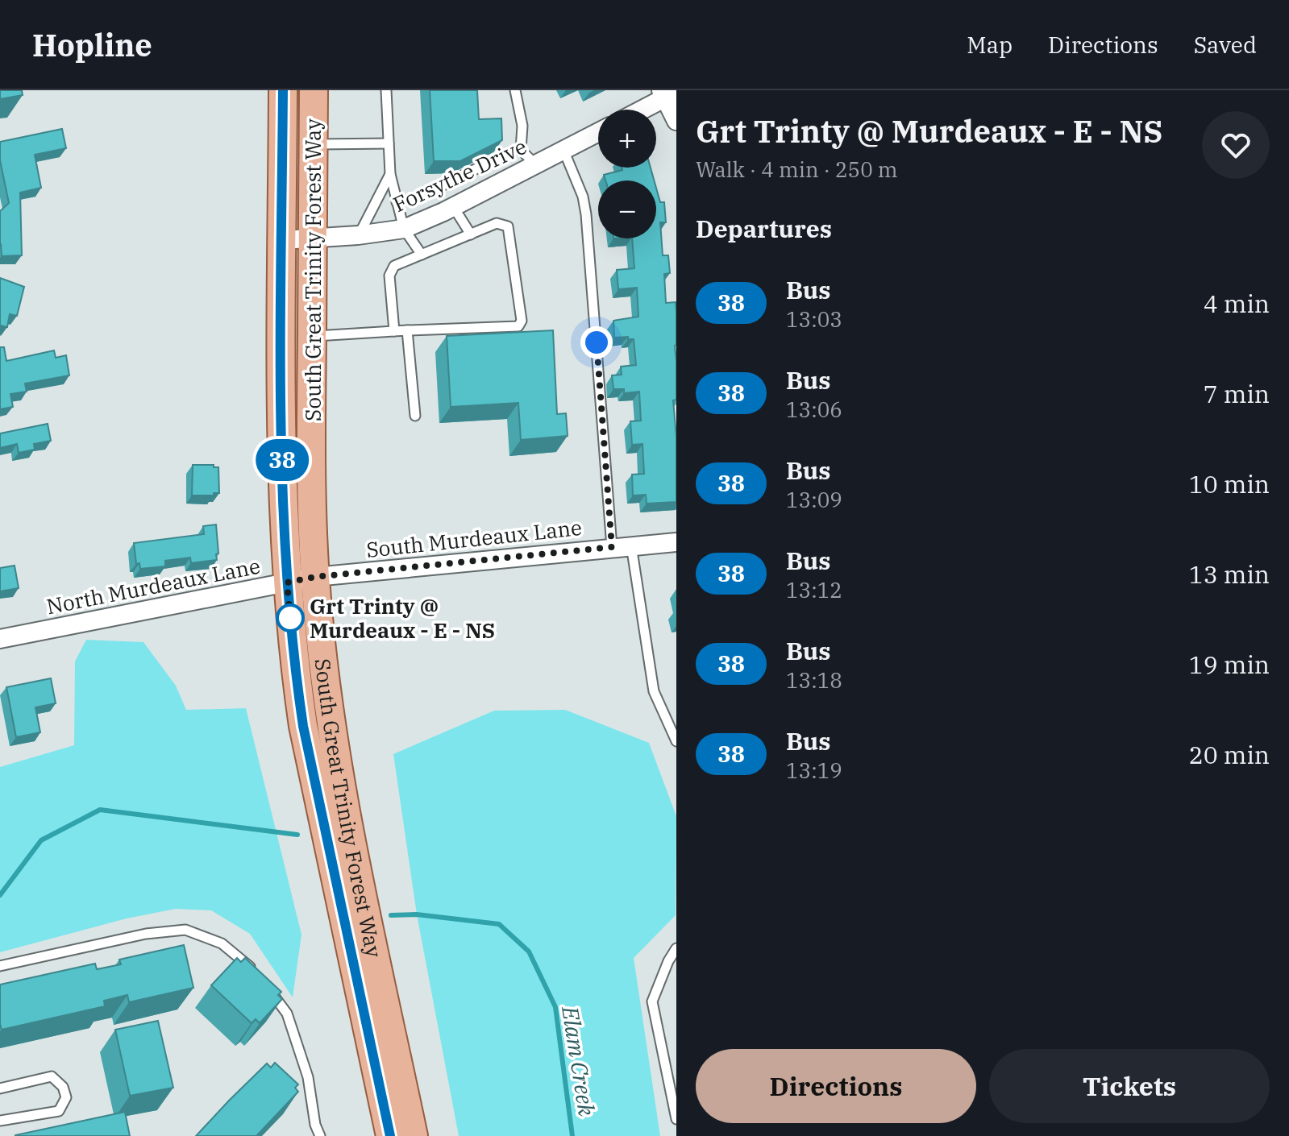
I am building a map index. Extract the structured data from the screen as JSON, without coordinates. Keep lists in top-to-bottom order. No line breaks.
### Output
{"streets":{"main road":["South Great Trinity Forest Way"],"street":["Forsythe Drive","South Murdeaux Lane","North Murdeaux Lane"]},"crossings":[["Forsythe Drive","South Great Trinity Forest Way"],["South Great Trinity Forest Way","South Murdeaux Lane"],["South Great Trinity Forest Way","North Murdeaux Lane"],["South Murdeaux Lane","North Murdeaux Lane"]],"water":["Elam Creek"],"places":["Grt Trinty @ Murdeaux - E - NS"],"lines":["bus line 38"],"page":{"header":"Hopline","nav":["Map","Directions","Saved"],"on_map":"38","heading":[["Grt Trinty @ Murdeaux - E - NS","Walk · 4 min · 250 m"],"Departures"],"map_buttons":["+","−"],"list":[{"mark":"38","name":"Bus","note":"13:03","value":"4 min"},{"mark":"38","name":"Bus","note":"13:06","value":"7 min"},{"mark":"38","name":"Bus","note":"13:09","value":"10 min"},{"mark":"38","name":"Bus","note":"13:12","value":"13 min"},{"mark":"38","name":"Bus","note":"13:18","value":"19 min"},{"mark":"38","name":"Bus","note":"13:19","value":"20 min"}],"buttons":["Directions","Tickets"]}}
